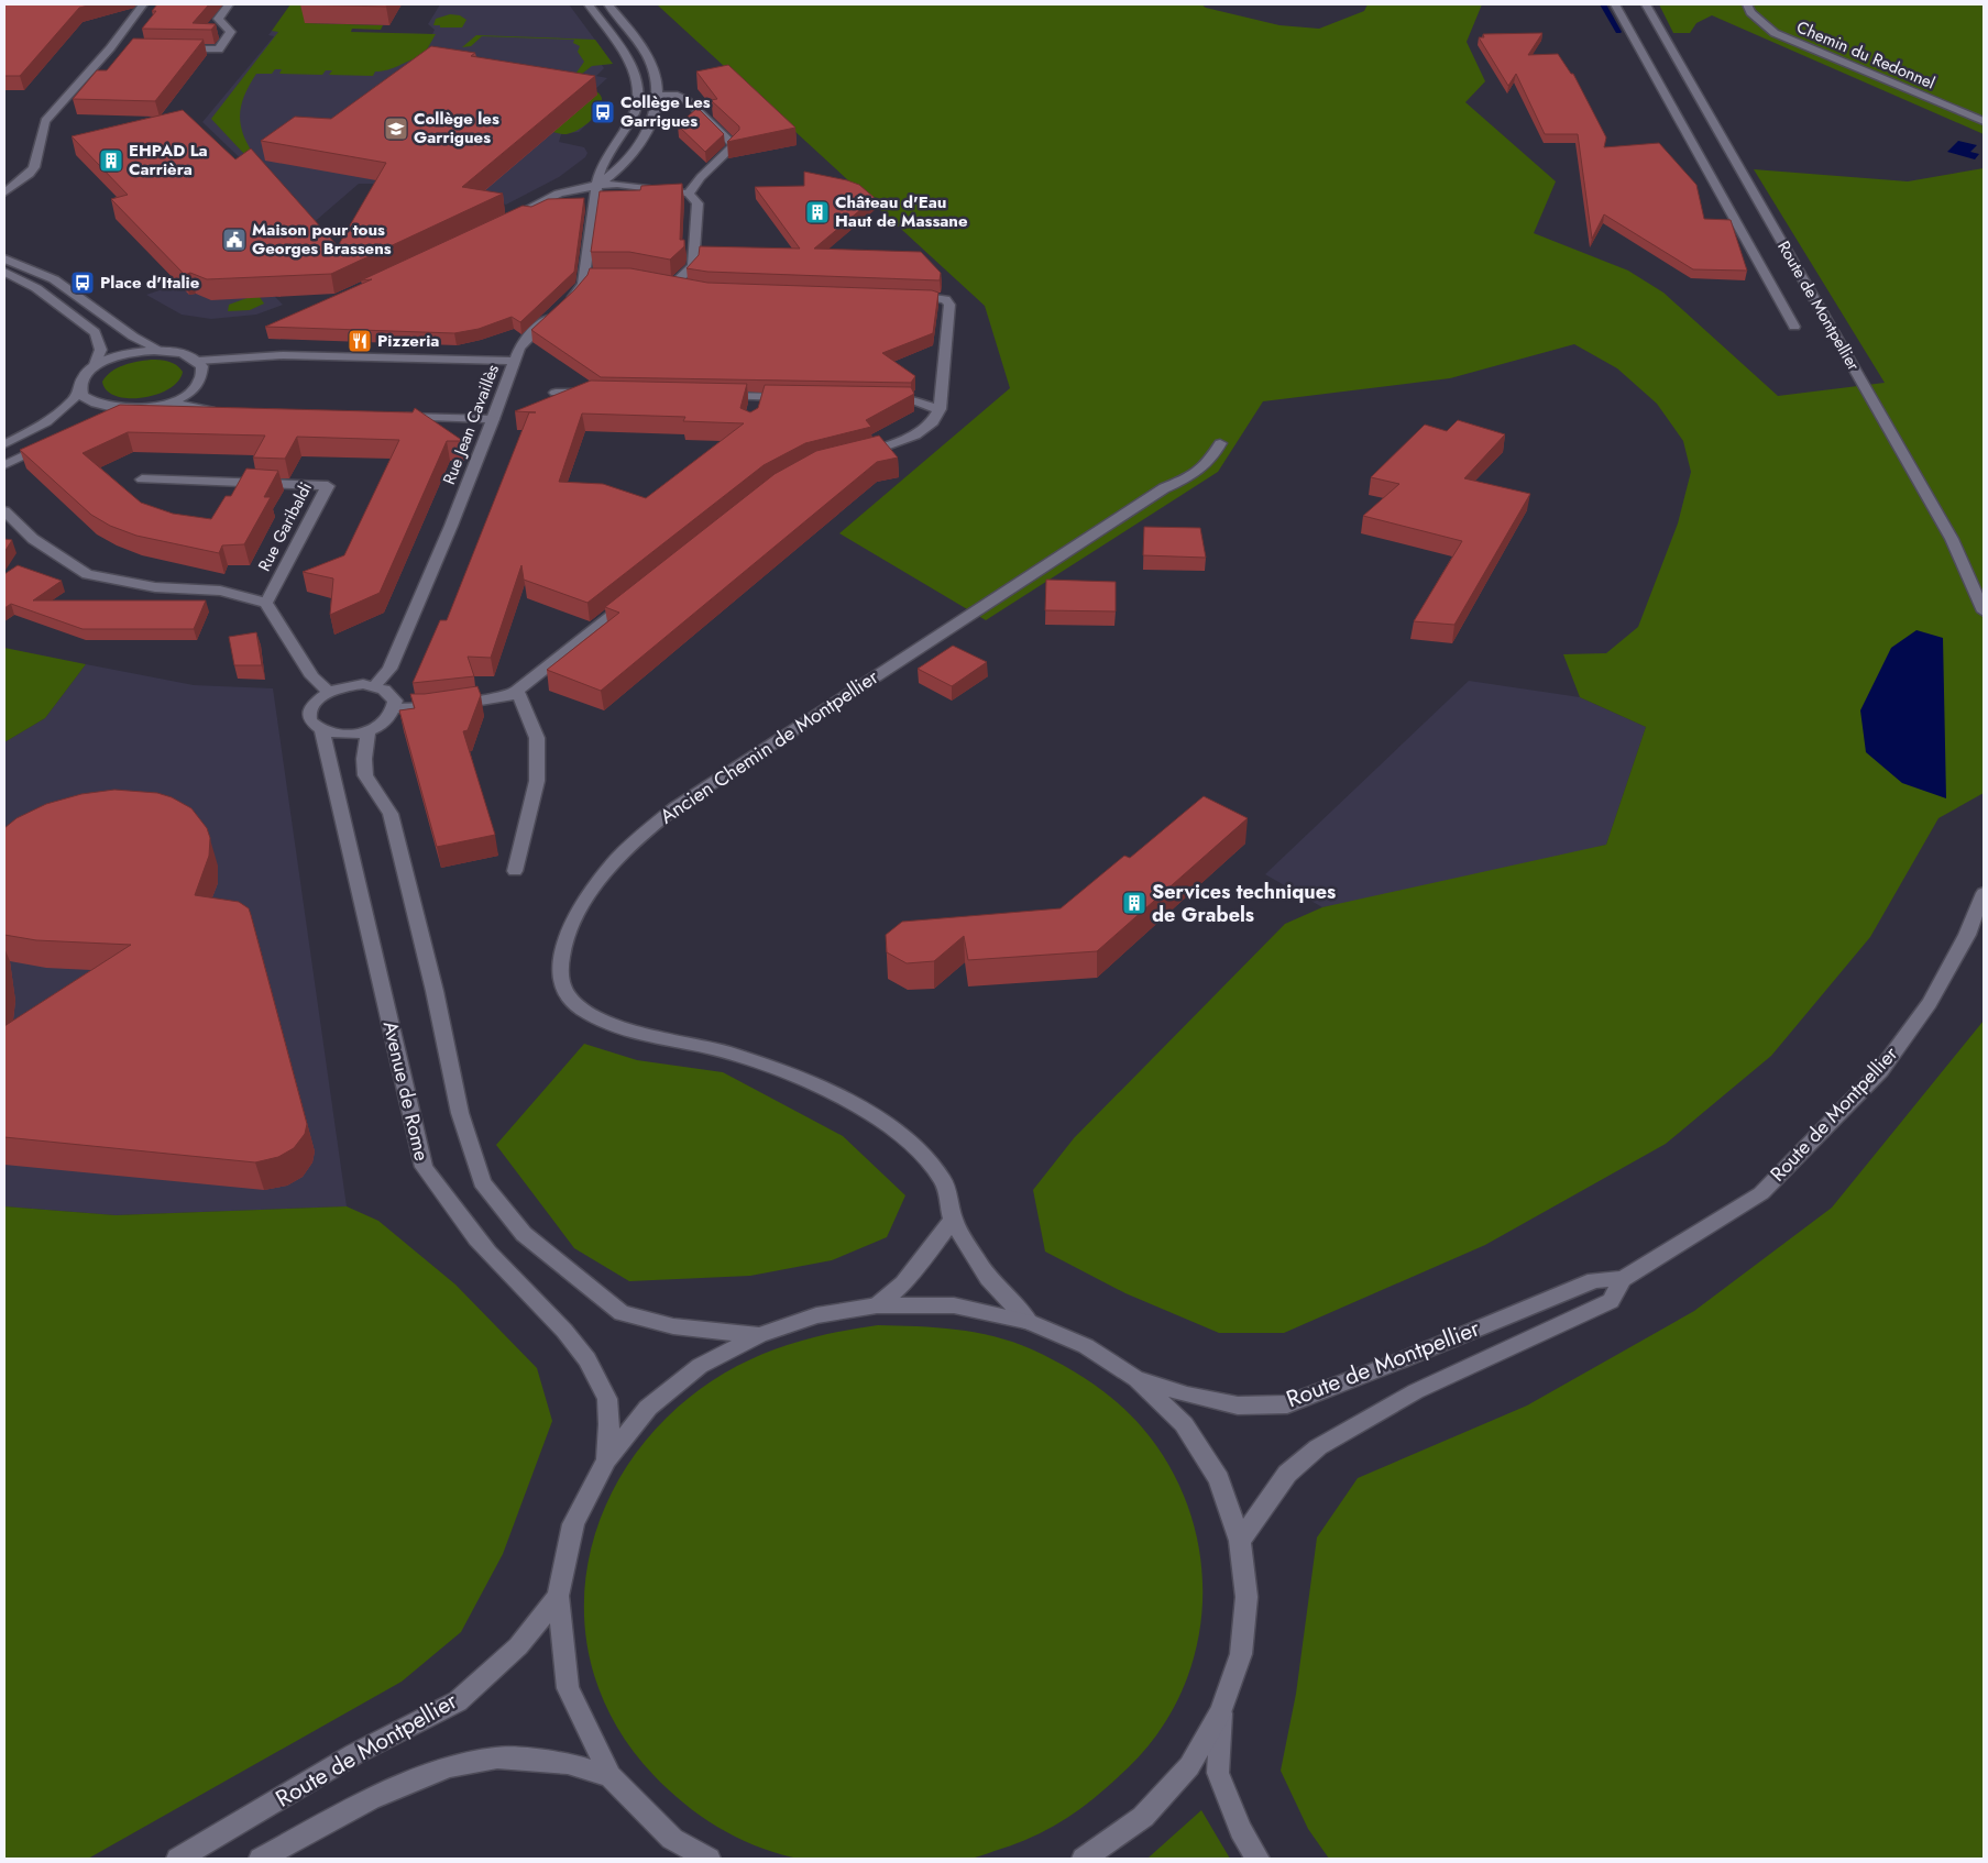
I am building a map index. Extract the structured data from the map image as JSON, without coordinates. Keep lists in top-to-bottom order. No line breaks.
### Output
{"streets":{"street":["Chemin du Redonnel","Route de Montpellier","Rue Jean Cavaillès","Rue Garibaldi","Ancien Chemin de Montpellier","Avenue de Rome"]},"crossings":[["Rue Jean Cavaillès","Avenue de Rome"]],"places":{"bus stop":["Collège Les Garrigues","Place d'Italie"],"school or university":["Collège les Garrigues"],"building":["EHPAD La Carrièra","Château d'Eau Haut de Massane","Services techniques de Grabels"],"public building":["Maison pour tous Georges Brassens"],"restaurant":["Pizzeria"]}}
